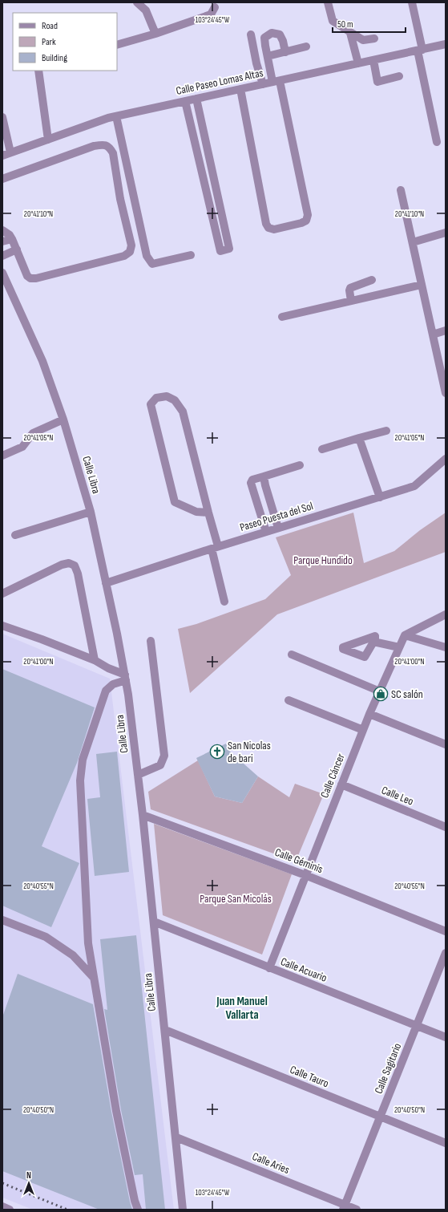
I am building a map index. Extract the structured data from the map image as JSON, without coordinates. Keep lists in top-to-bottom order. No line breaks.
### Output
{"streets":{"street":["Calle Paseo Lomas Altas","Calle Libra","Paseo Puesta del Sol","Calle Cáncer","Calle Leo","Calle Géminis","Calle Acuario","Calle Sagitario","Calle Tauro","Calle Aries"]},"crossings":[["Calle Libra","Paseo Puesta del Sol"],["Calle Libra","Calle Géminis"],["Calle Libra","Calle Acuario"],["Calle Libra","Calle Tauro"],["Calle Libra","Calle Aries"],["Calle Cáncer","Calle Leo"],["Calle Cáncer","Calle Géminis"],["Calle Cáncer","Calle Acuario"],["Calle Acuario","Calle Sagitario"],["Calle Sagitario","Calle Tauro"],["Calle Sagitario","Calle Aries"]],"districts":["Juan Manuel Vallarta"],"parks":["Parque Hundido","Parque San Micolás"],"places":{"shop":["SC salón"],"church":["San Nicolas de bari"]},"legend":["Road","Park","Building"],"scale_bar":"50 m","north":"top","coordinates":["103°24'45\"W","20°41'10\"N","20°41'05\"N","20°41'00\"N","20°40'55\"N","20°40'50\"N"]}
